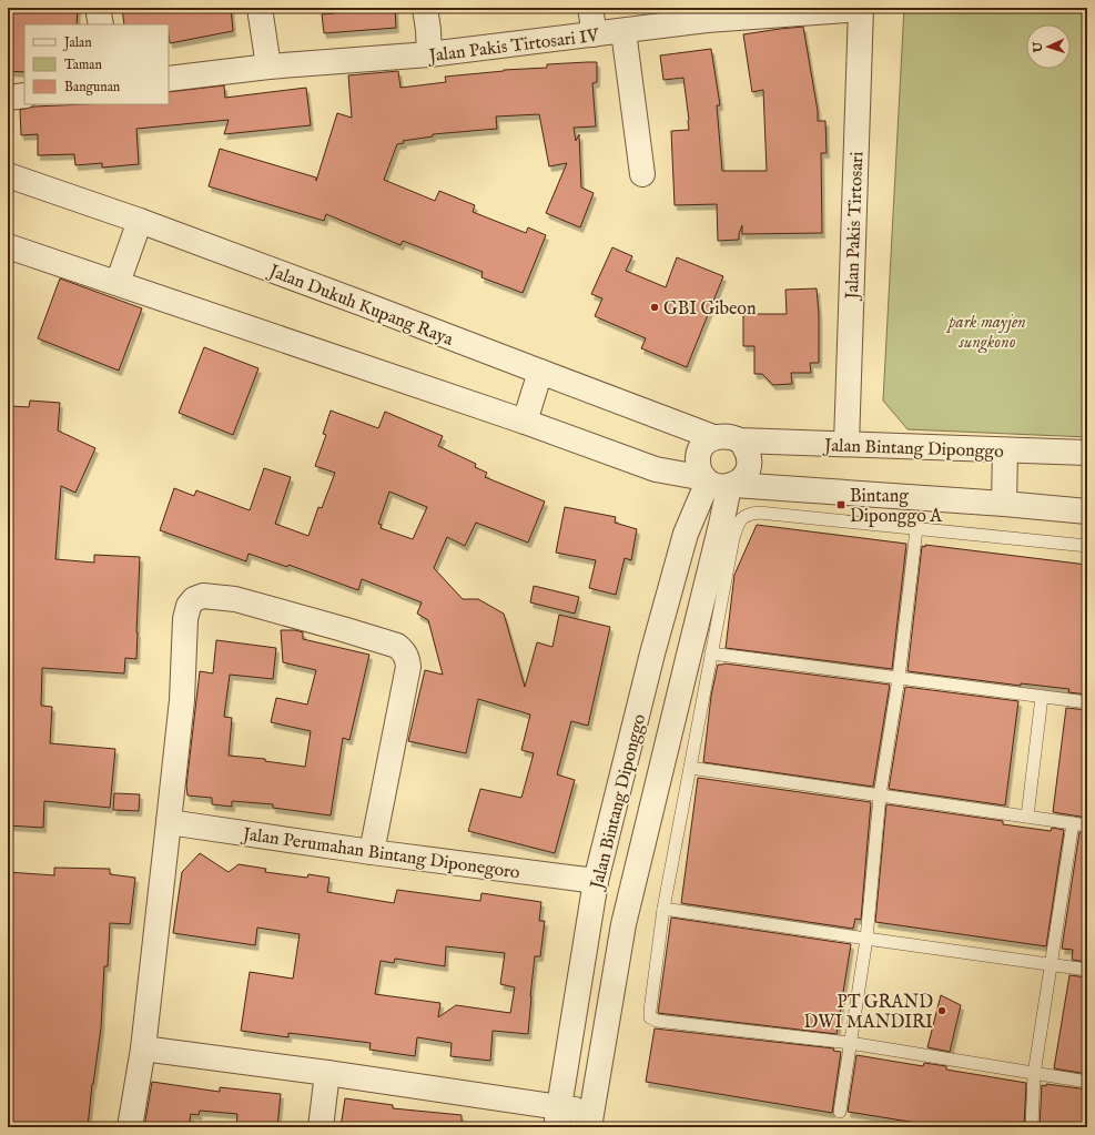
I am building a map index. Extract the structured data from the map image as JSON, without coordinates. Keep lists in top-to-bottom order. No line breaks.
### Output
{"streets":{"street":["Jalan Pakis Tirtosari IV","Jalan Pakis Tirtosari","Jalan Dukuh Kupang Raya","Jalan Bintang Diponggo","Jalan Perumahan Bintang Diponegoro"]},"crossings":[["Jalan Pakis Tirtosari IV","Jalan Pakis Tirtosari"],["Jalan Pakis Tirtosari","Jalan Bintang Diponggo"],["Jalan Dukuh Kupang Raya","Jalan Bintang Diponggo"],["Jalan Bintang Diponggo","Jalan Perumahan Bintang Diponegoro"]],"parks":["park mayjen sungkono"],"places":{"other":["GBI Gibeon","PT GRAND DWI MANDIRI"],"transit":["Bintang Diponggo A"]},"legend":["Jalan","Taman","Bangunan"],"north":"left"}
